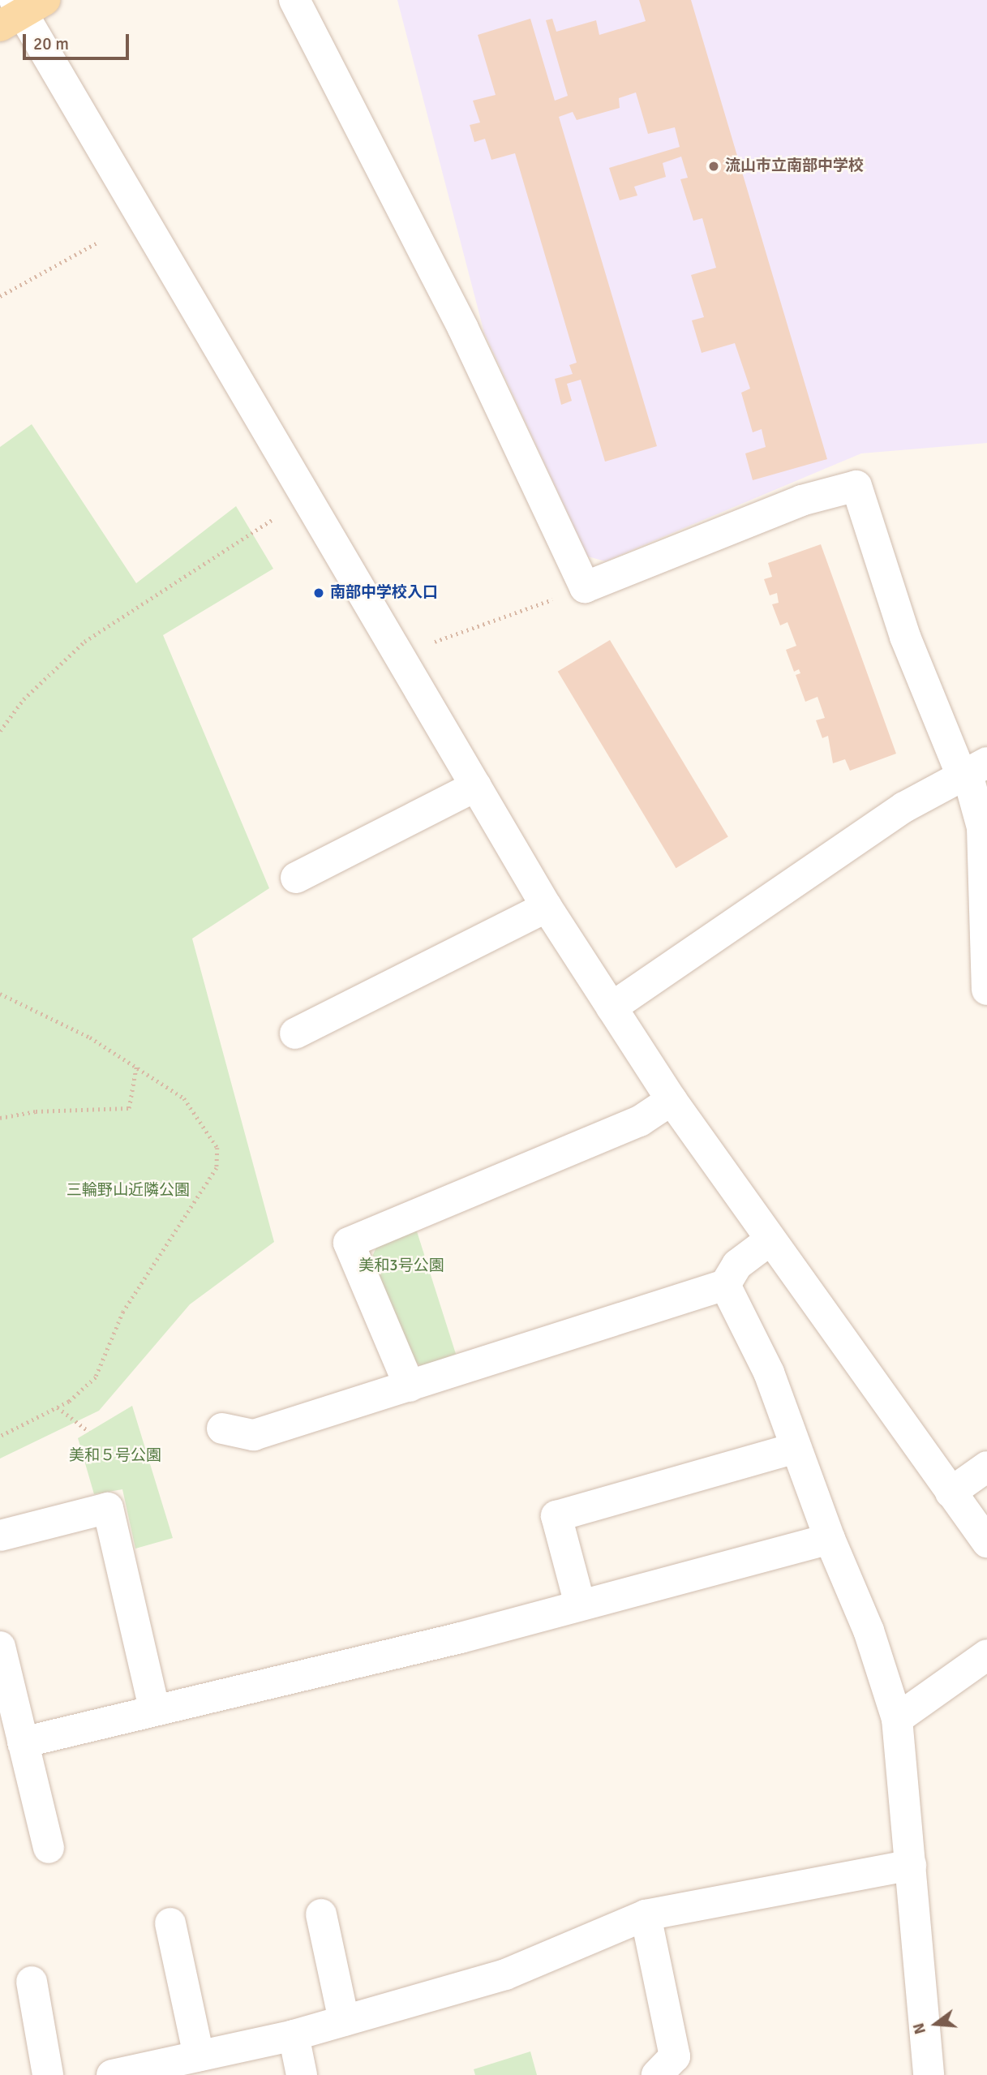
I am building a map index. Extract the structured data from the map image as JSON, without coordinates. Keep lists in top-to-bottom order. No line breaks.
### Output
{"parks":["三輪野山近隣公園","美和3号公園","美和５号公園"],"places":["流山市立南部中学校","南部中学校入口"],"scale_bar":"20 m","north":"left"}
